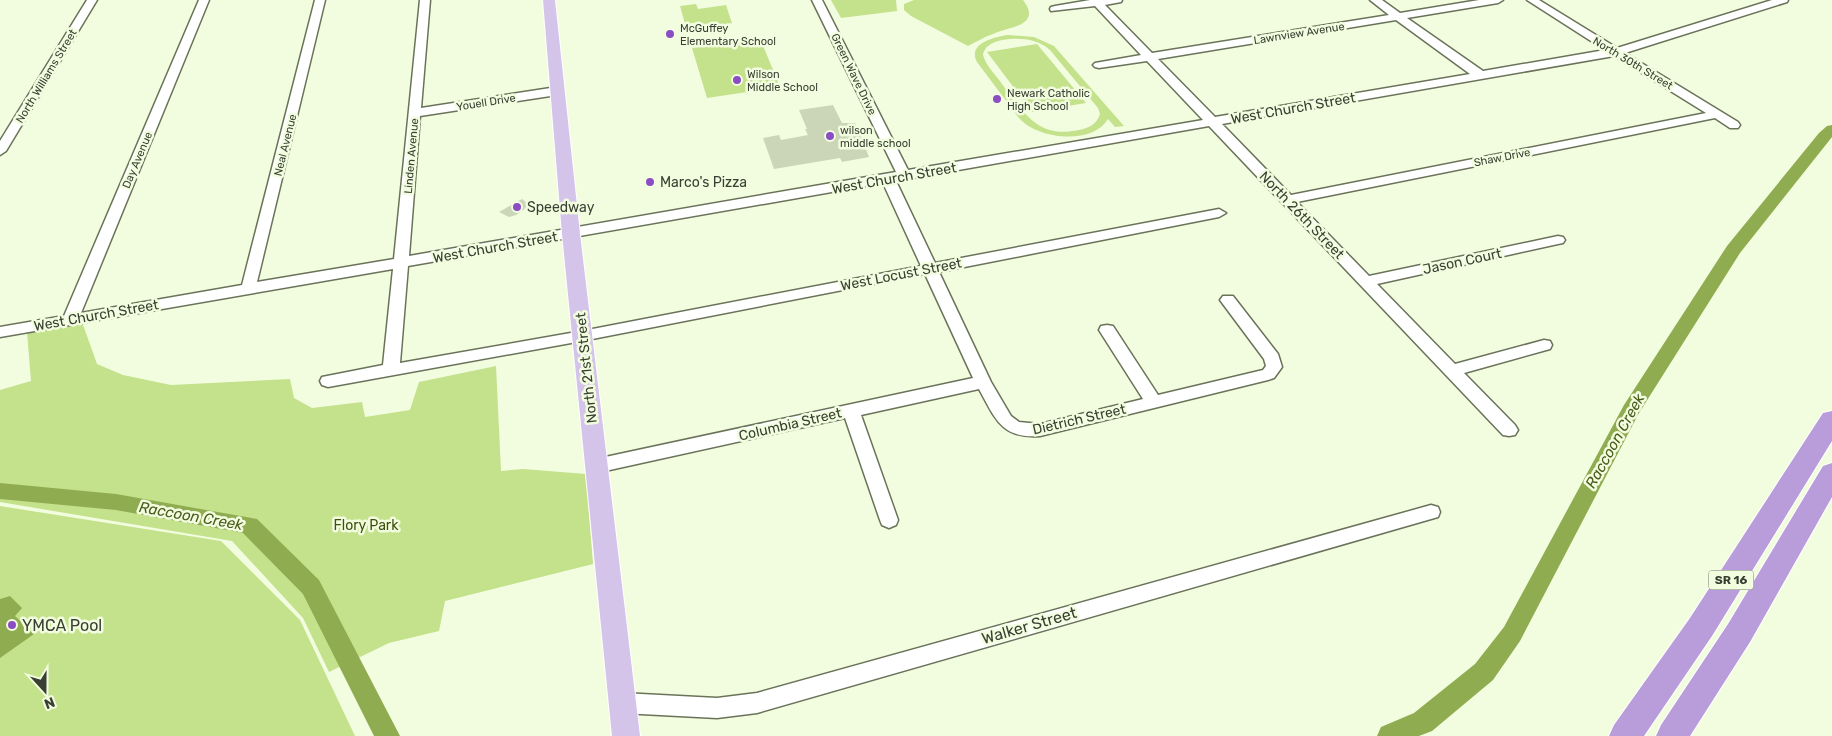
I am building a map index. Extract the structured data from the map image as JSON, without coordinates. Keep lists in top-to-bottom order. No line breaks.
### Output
{"streets":{"highway":["SR 16"],"main road":["North 21st Street"],"street":["Lawnview Avenue","North 30th Street","Green Wave Drive","North Williams Street","Youell Drive","West Church Street","Neal Avenue","Linden Avenue","Shaw Drive","Day Avenue","North 26th Street","Jason Court","West Locust Street","Dietrich Street","Columbia Street","Walker Street"]},"crossings":[["Lawnview Avenue","North 26th Street"],["North 30th Street","West Church Street"],["North 30th Street","Shaw Drive"],["Green Wave Drive","West Church Street"],["Green Wave Drive","Dietrich Street"],["Youell Drive","Linden Avenue"],["Youell Drive","North 21st Street"],["West Church Street","Neal Avenue"],["West Church Street","Linden Avenue"],["West Church Street","Day Avenue"],["West Church Street","North 26th Street"],["West Church Street","North 21st Street"],["West Church Street","Dietrich Street"],["Linden Avenue","West Locust Street"],["Shaw Drive","North 26th Street"],["North 26th Street","Jason Court"],["West Locust Street","North 21st Street"],["West Locust Street","Dietrich Street"],["North 21st Street","Columbia Street"],["North 21st Street","Walker Street"],["Dietrich Street","Columbia Street"]],"water":["Raccoon Creek"],"parks":["Flory Park"],"places":["McGuffey Elementary School","Wilson Middle School","Newark Catholic High School","wilson middle school","Marco's Pizza","Speedway","YMCA Pool"],"north":"bottom"}
